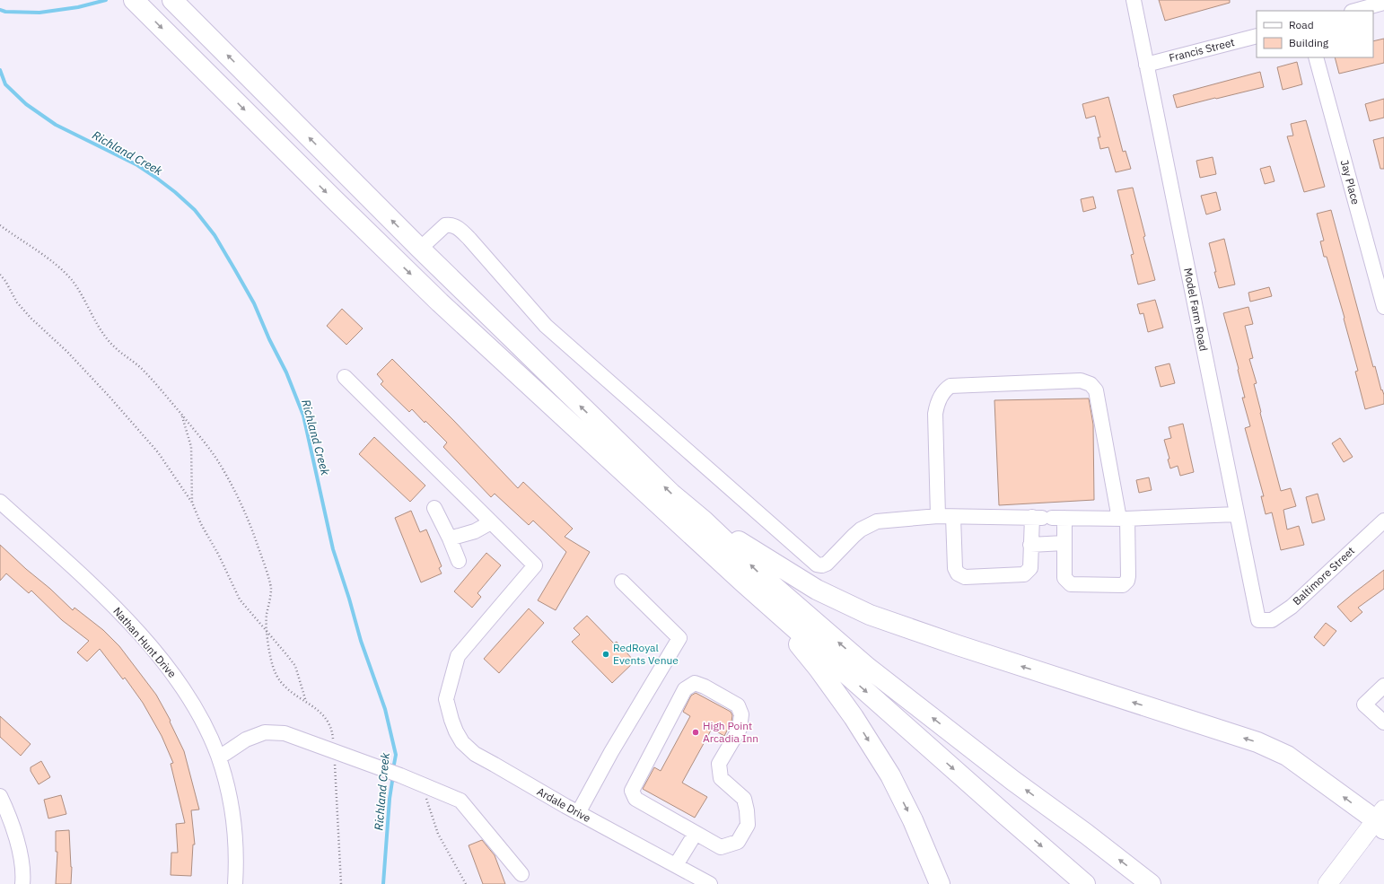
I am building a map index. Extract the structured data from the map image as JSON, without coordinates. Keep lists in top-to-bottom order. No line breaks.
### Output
{"streets":{"street":["Francis Street","Jay Place","Model Farm Road","Baltimore Street","Nathan Hunt Drive","Ardale Drive"]},"crossings":[["Francis Street","Model Farm Road"],["Model Farm Road","Baltimore Street"]],"water":["Richland Creek"],"places":["RedRoyal Events Venue","High Point Arcadia Inn"],"legend":["Road","Building"]}
